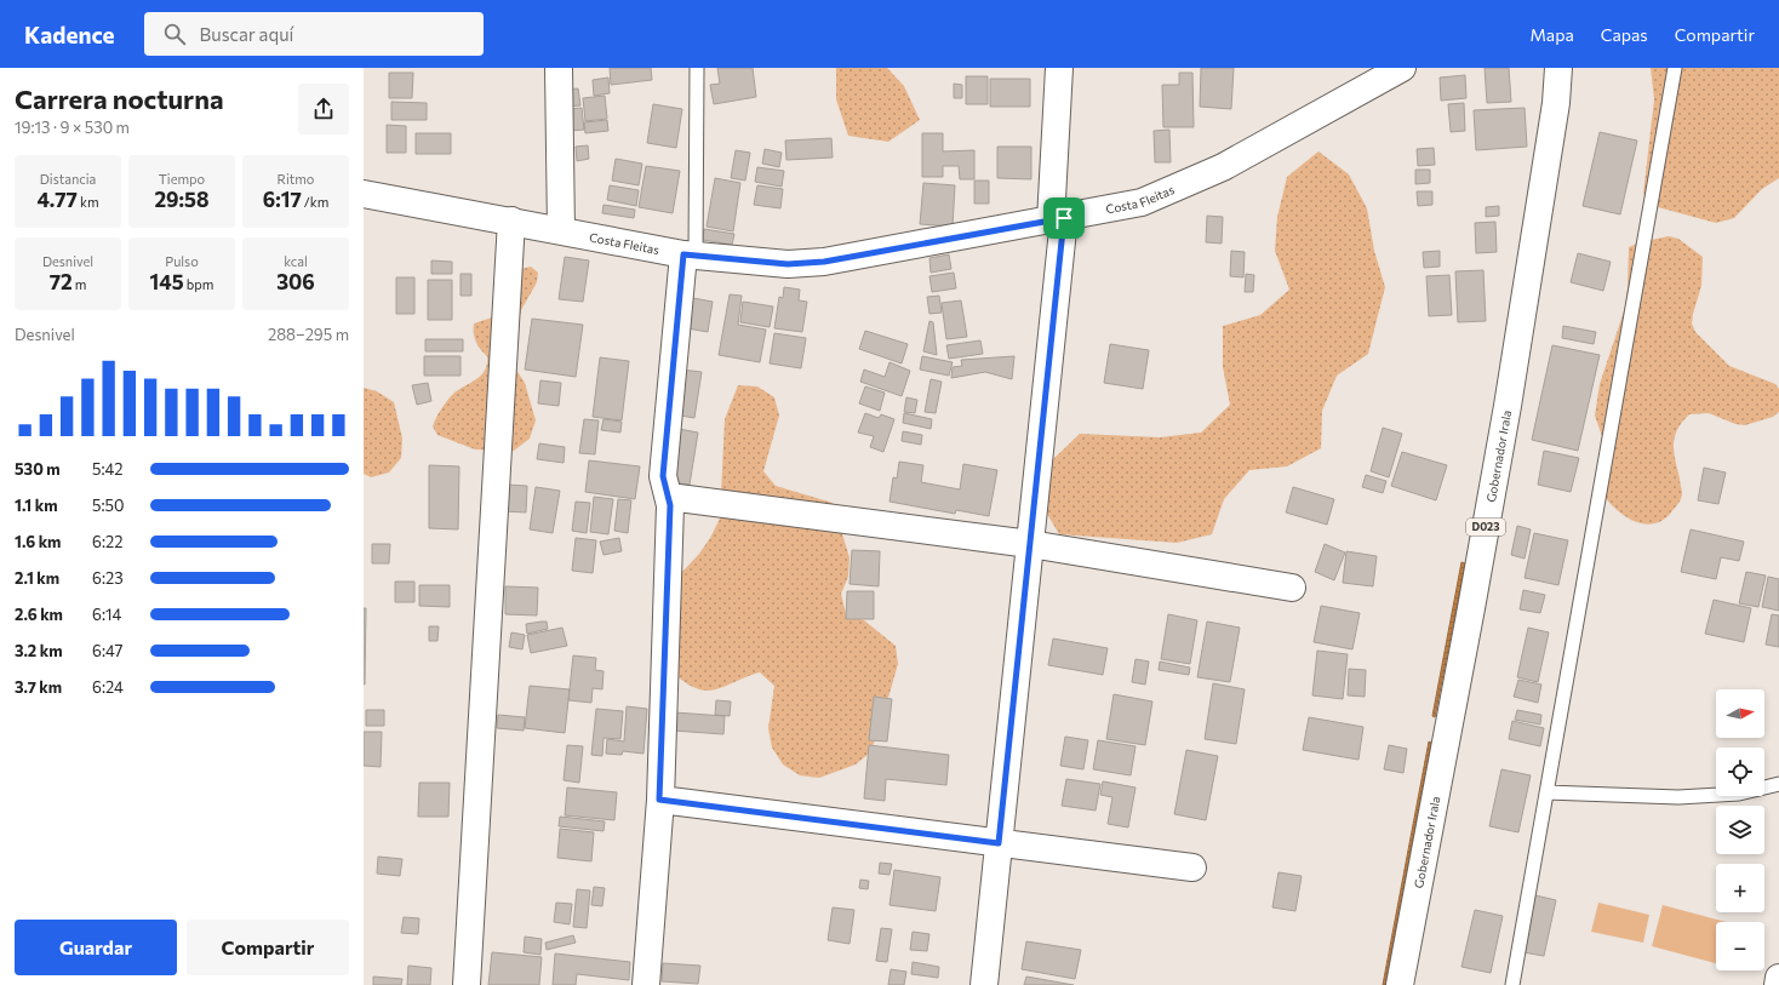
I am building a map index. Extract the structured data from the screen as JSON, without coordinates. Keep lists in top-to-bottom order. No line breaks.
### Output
{"streets":{"street":["Costa Fleitas","Gobernador Irala","D023"]},"north":"right","page":{"header":"Kadence","search":"Buscar aquí","nav":["Mapa","Capas","Compartir"],"heading":["Carrera nocturna","19:13 · 9 × 530 m"],"stats":[["Distancia","4.77 km"],["Tiempo","29:58"],["Ritmo","6:17 /km"],["Desnivel","72 m"],["Pulso","145 bpm"],["kcal","306"]],"chart":["Desnivel","288–295 m"],"list":[{"name":"530 m","note":"5:42"},{"name":"1.1 km","note":"5:50"},{"name":"1.6 km","note":"6:22"},{"name":"2.1 km","note":"6:23"},{"name":"2.6 km","note":"6:14"},{"name":"3.2 km","note":"6:47"},{"name":"3.7 km","note":"6:24"}],"map_buttons":["+","−"],"buttons":["Guardar","Compartir"]}}
